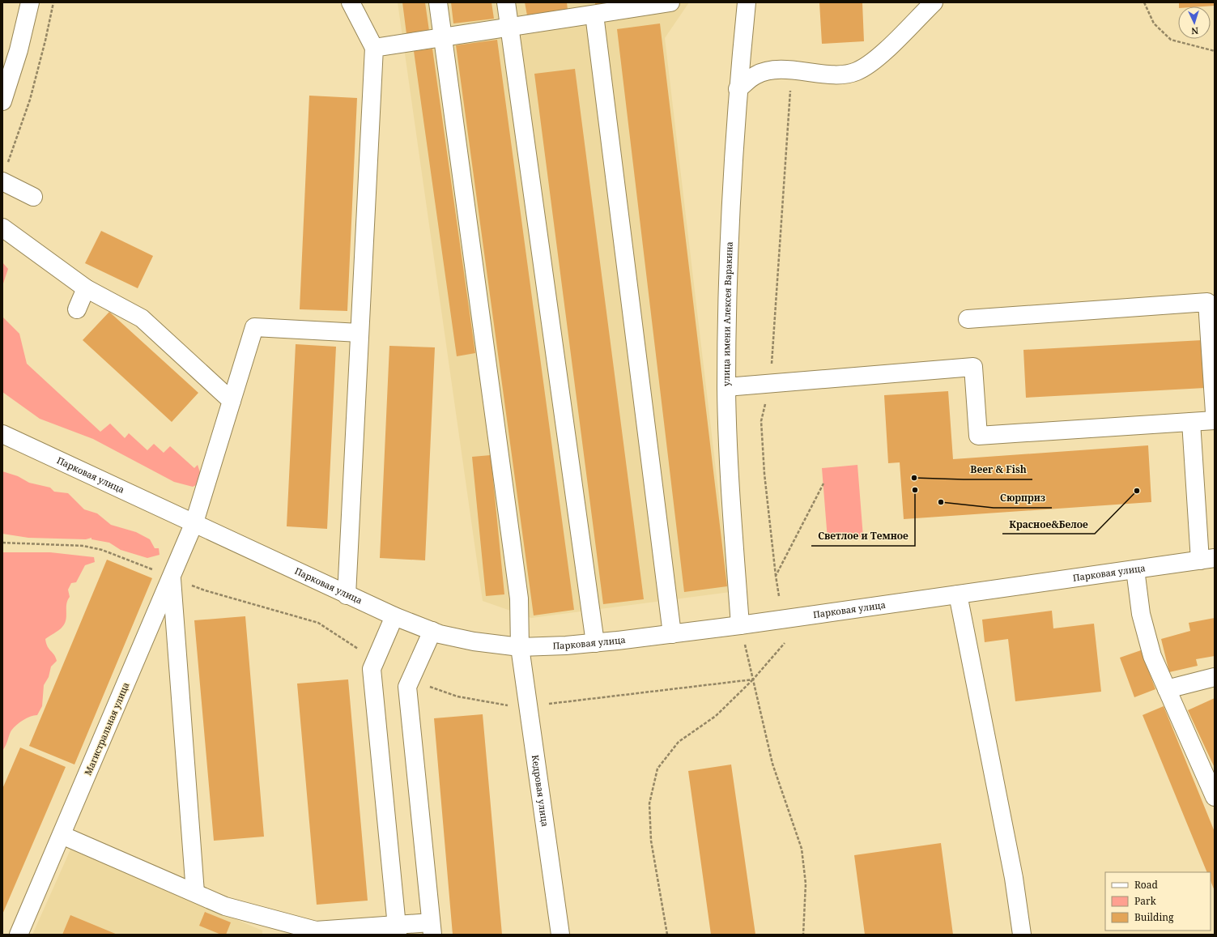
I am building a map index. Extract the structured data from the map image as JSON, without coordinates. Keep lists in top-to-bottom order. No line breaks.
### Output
{"streets":{"street":["улица имени Алексея Варакина","Парковая улица","Магистральная улица","Кедровая улица"]},"crossings":[["улица имени Алексея Варакина","Парковая улица"],["Парковая улица","Магистральная улица"],["Парковая улица","Кедровая улица"]],"places":["Beer & Fish","Светлое и Темное","Красное&Белое","Сюрприз"],"legend":["Road","Park","Building"],"north":"bottom"}
